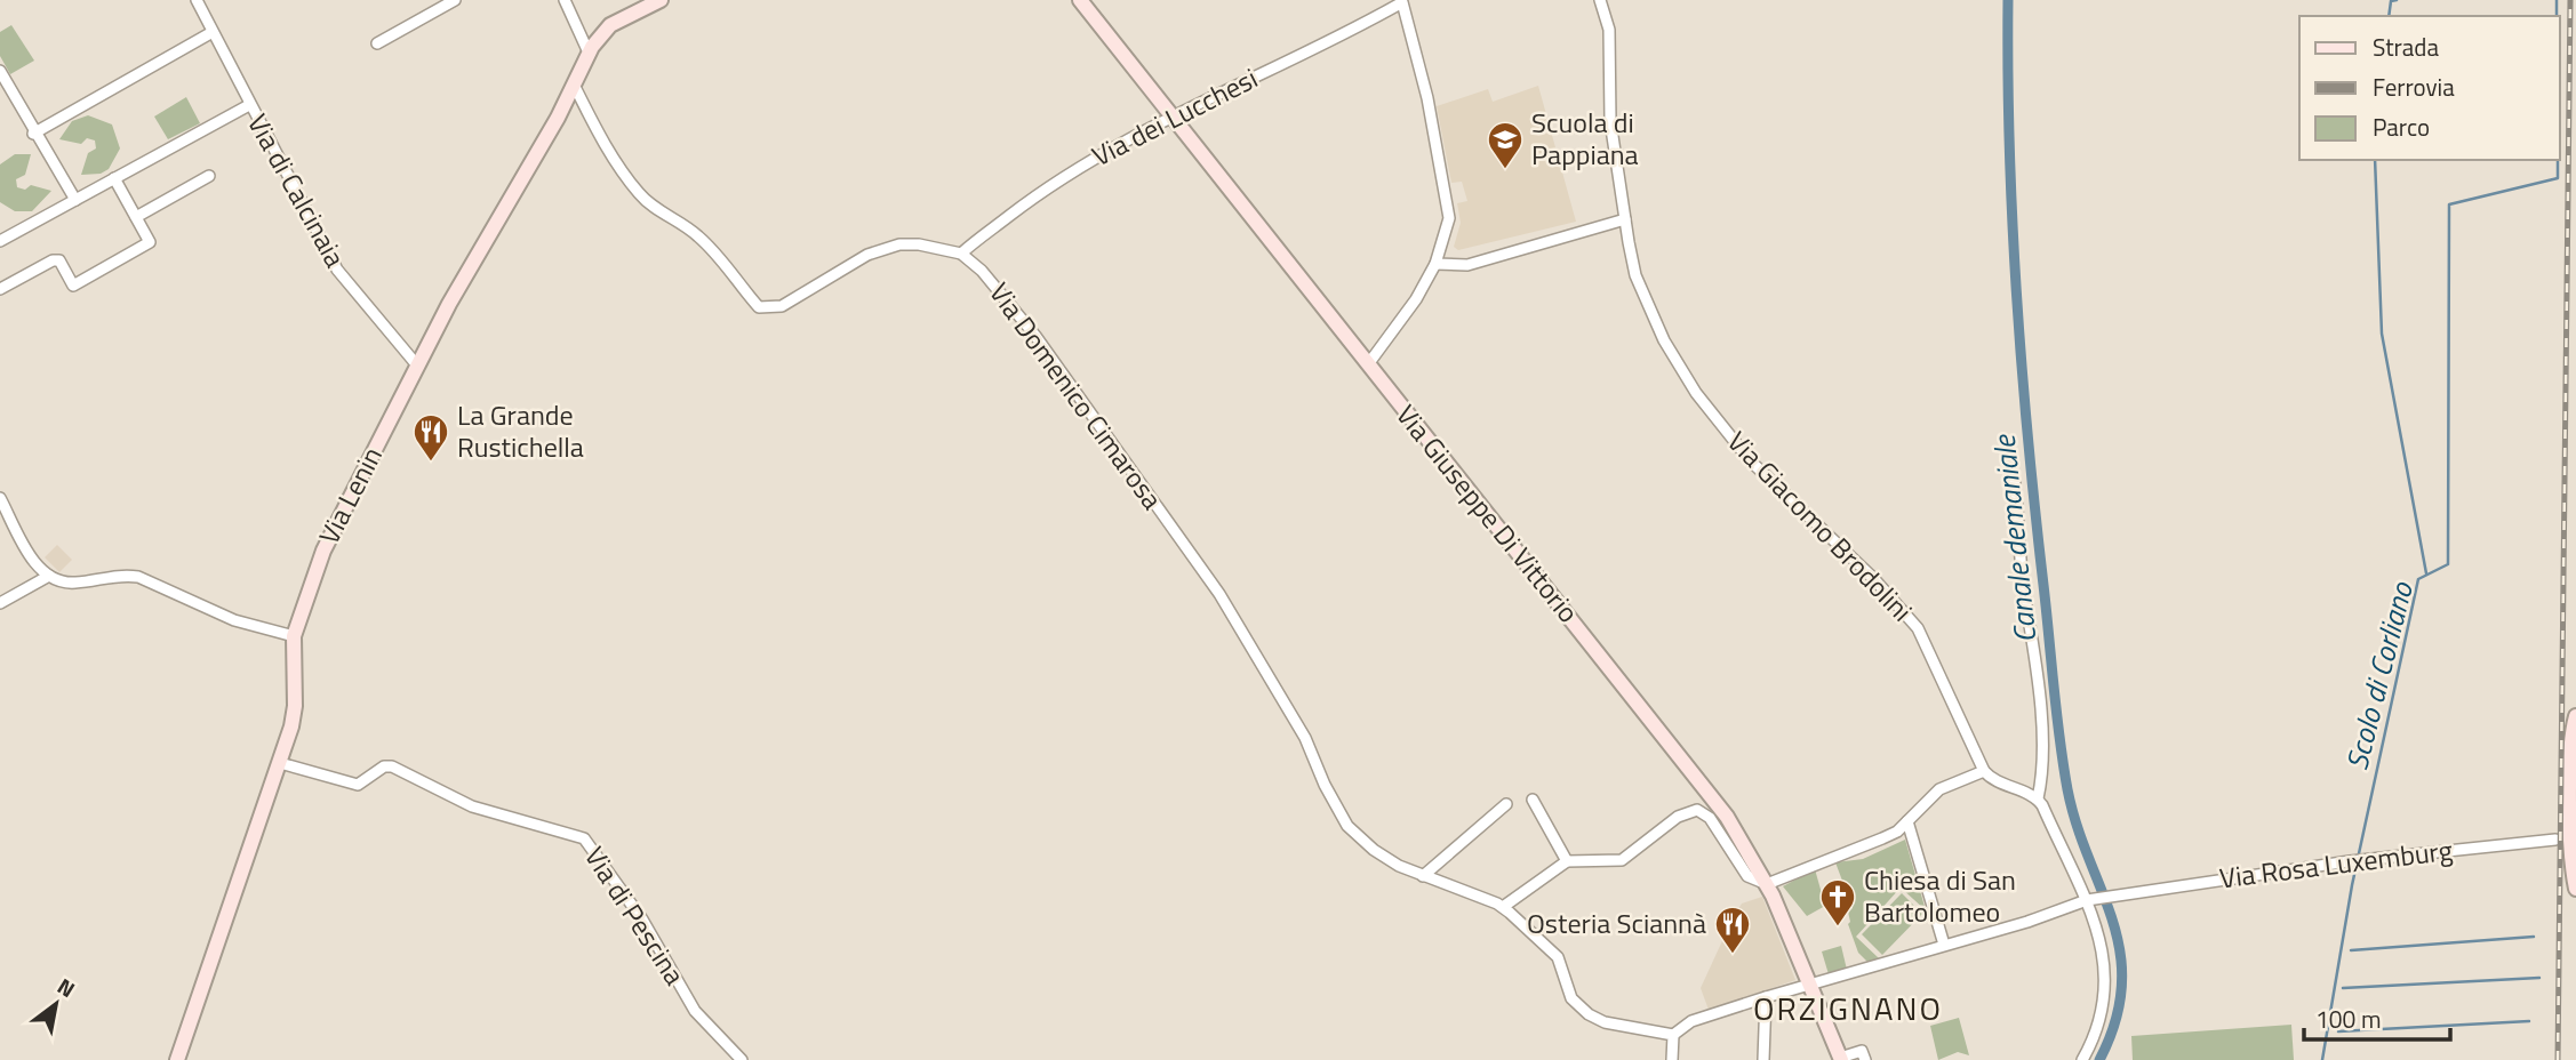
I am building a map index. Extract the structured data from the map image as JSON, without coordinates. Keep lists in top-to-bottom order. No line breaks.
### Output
{"streets":{"main road":["Via Lenin","Via Giuseppe Di Vittorio"],"street":["Via dei Lucchesi","Via di Calcinaia","Via Domenico Cimarosa","Via Giacomo Brodolini","Via Rosa Luxemburg","Via di Pescina"]},"crossings":[["Via dei Lucchesi","Via Domenico Cimarosa"],["Via dei Lucchesi","Via Giuseppe Di Vittorio"],["Via di Calcinaia","Via Lenin"],["Via Lenin","Via di Pescina"]],"districts":["ORZIGNANO"],"water":["Canale demaniale","Scolo di Corliano"],"places":{"school or university":["Scuola di Pappiana"],"restaurant":["La Grande Rustichella","Osteria Sciannà"],"church":["Chiesa di San Bartolomeo"]},"legend":["Strada","Ferrovia","Parco"],"scale_bar":"100 m","north":"top right"}
